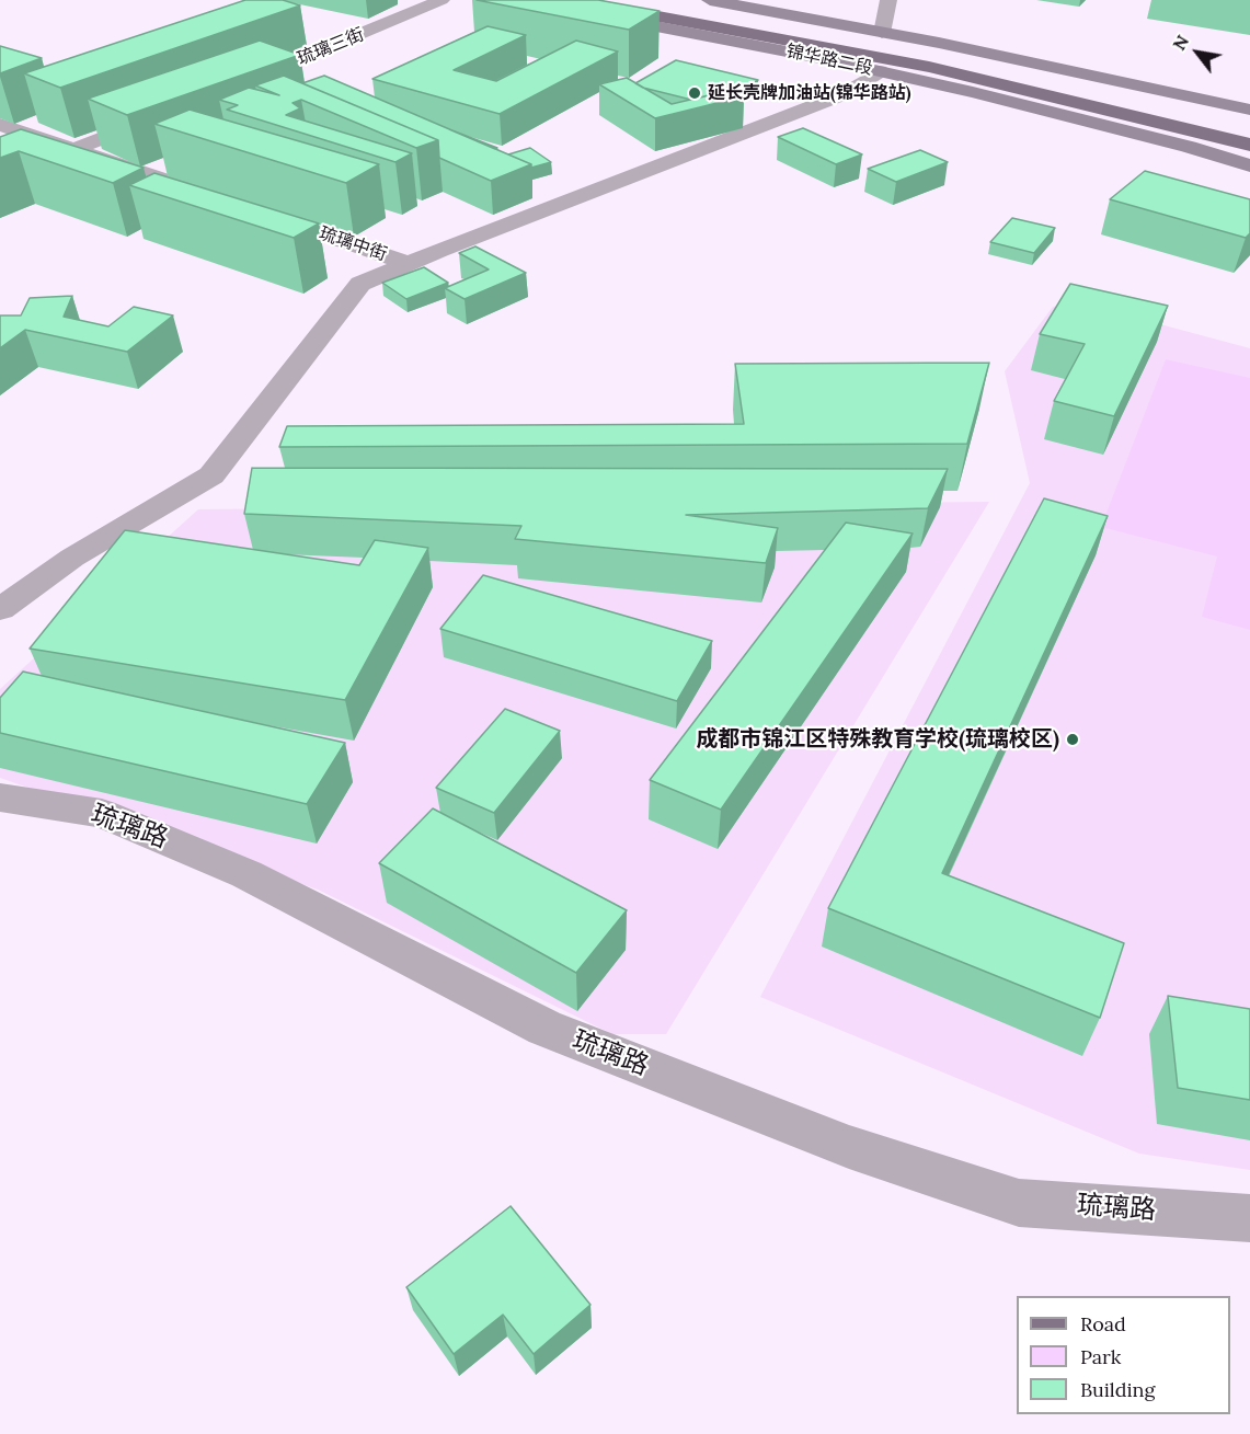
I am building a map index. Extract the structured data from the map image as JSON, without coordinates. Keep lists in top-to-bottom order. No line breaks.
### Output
{"streets":{"main road":["锦华路二段"],"street":["琉璃三街","琉璃中街","琉璃路"]},"places":["延长壳牌加油站(锦华路站)","成都市锦江区特殊教育学校(琉璃校区)"],"legend":["Road","Park","Building"],"north":"top left"}
